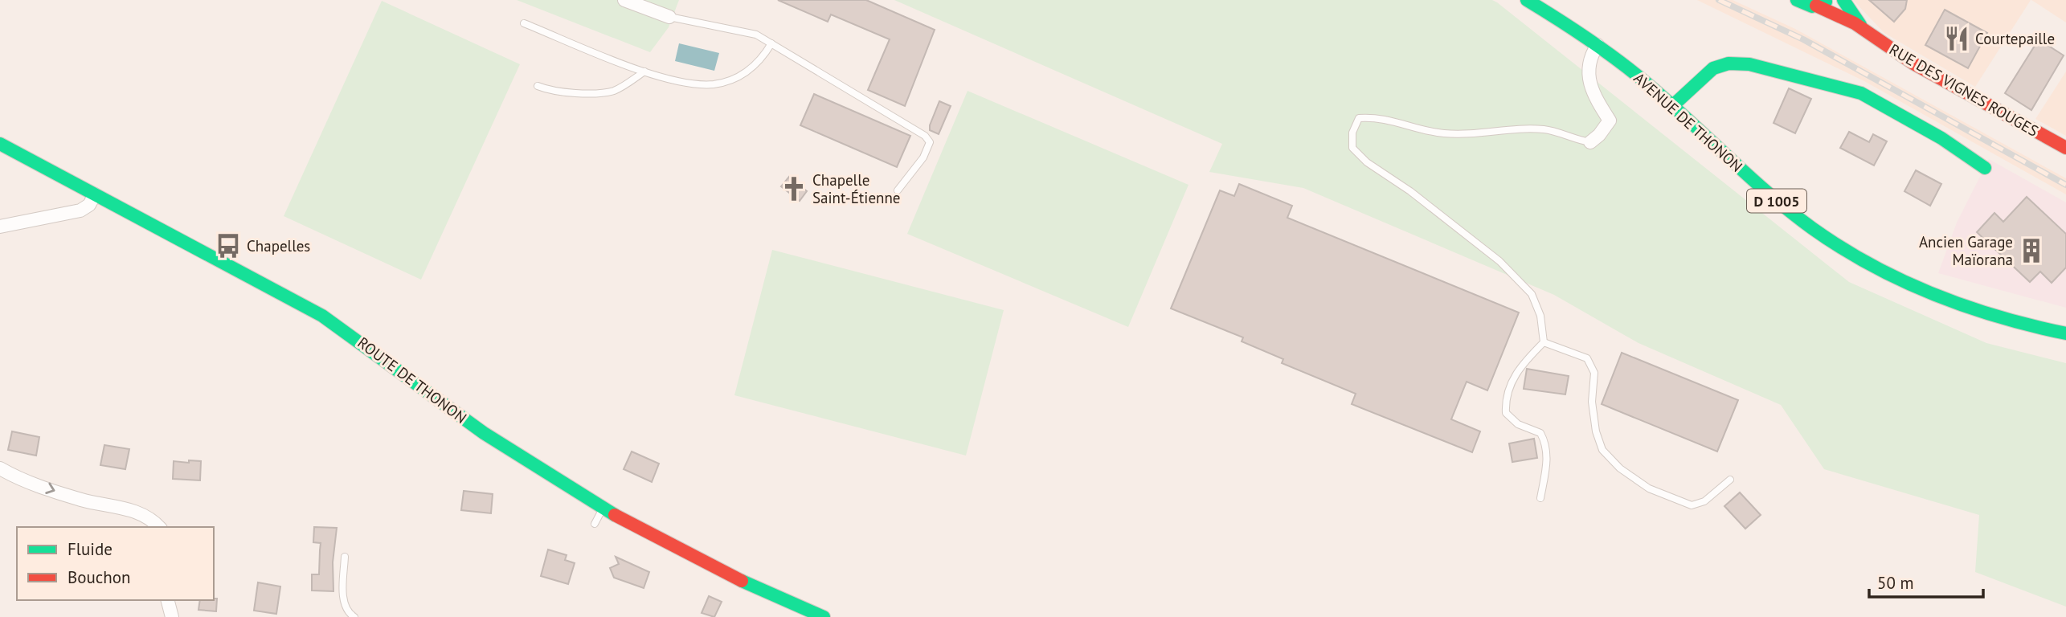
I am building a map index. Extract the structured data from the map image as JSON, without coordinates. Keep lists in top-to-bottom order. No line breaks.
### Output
{"streets":{"main road":["RUE DES VIGNES ROUGES","AVENUE DE THONON","D 1005","ROUTE DE THONON"]},"places":{"restaurant":["Courtepaille"],"church":["Chapelle Saint-Étienne"],"bus stop":["Chapelles"],"building":["Ancien Garage Maïorana"]},"legend":["Fluide","Bouchon"],"scale_bar":"50 m"}
